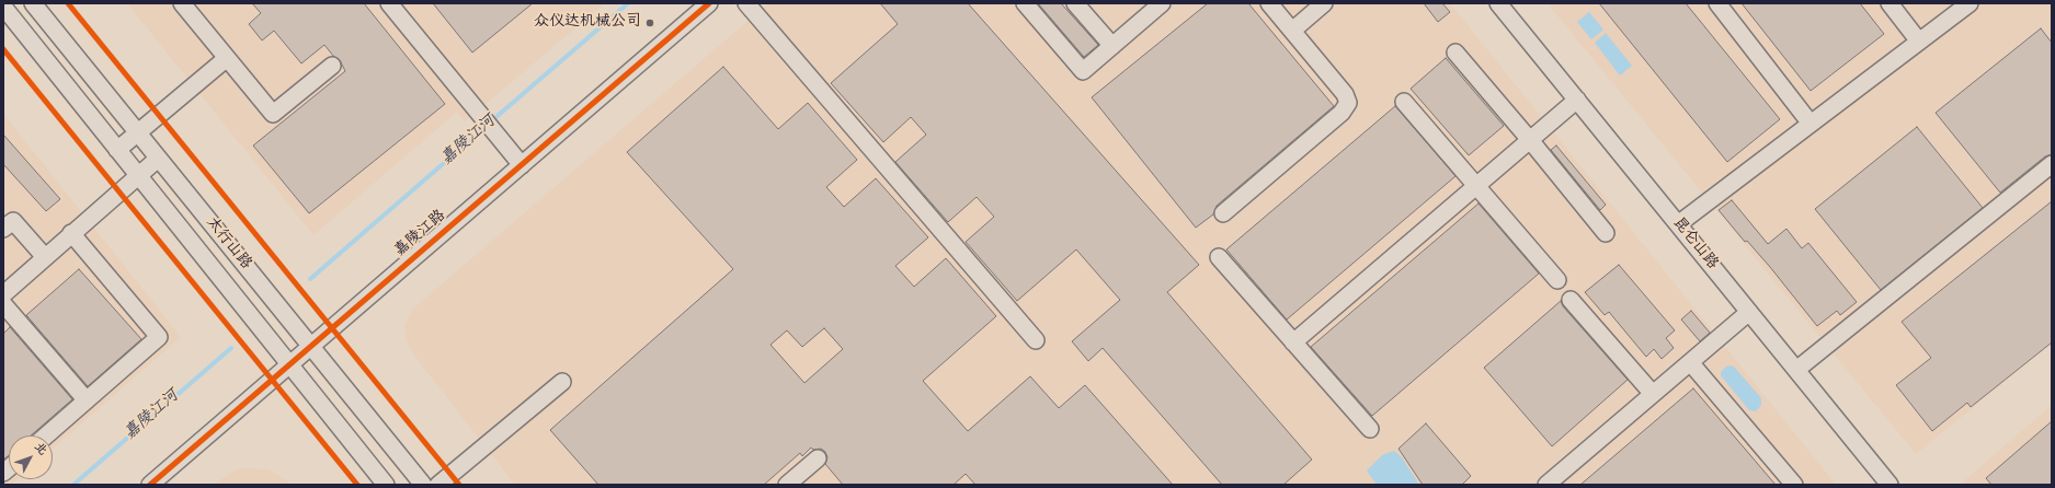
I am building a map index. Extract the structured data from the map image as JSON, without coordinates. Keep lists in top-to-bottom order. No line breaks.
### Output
{"streets":{"street":["嘉陵江路","太行山路","昆仑山路"]},"crossings":[["嘉陵江路","太行山路"]],"water":["嘉陵江河"],"places":["众仪达机械公司"],"north":"top right"}
